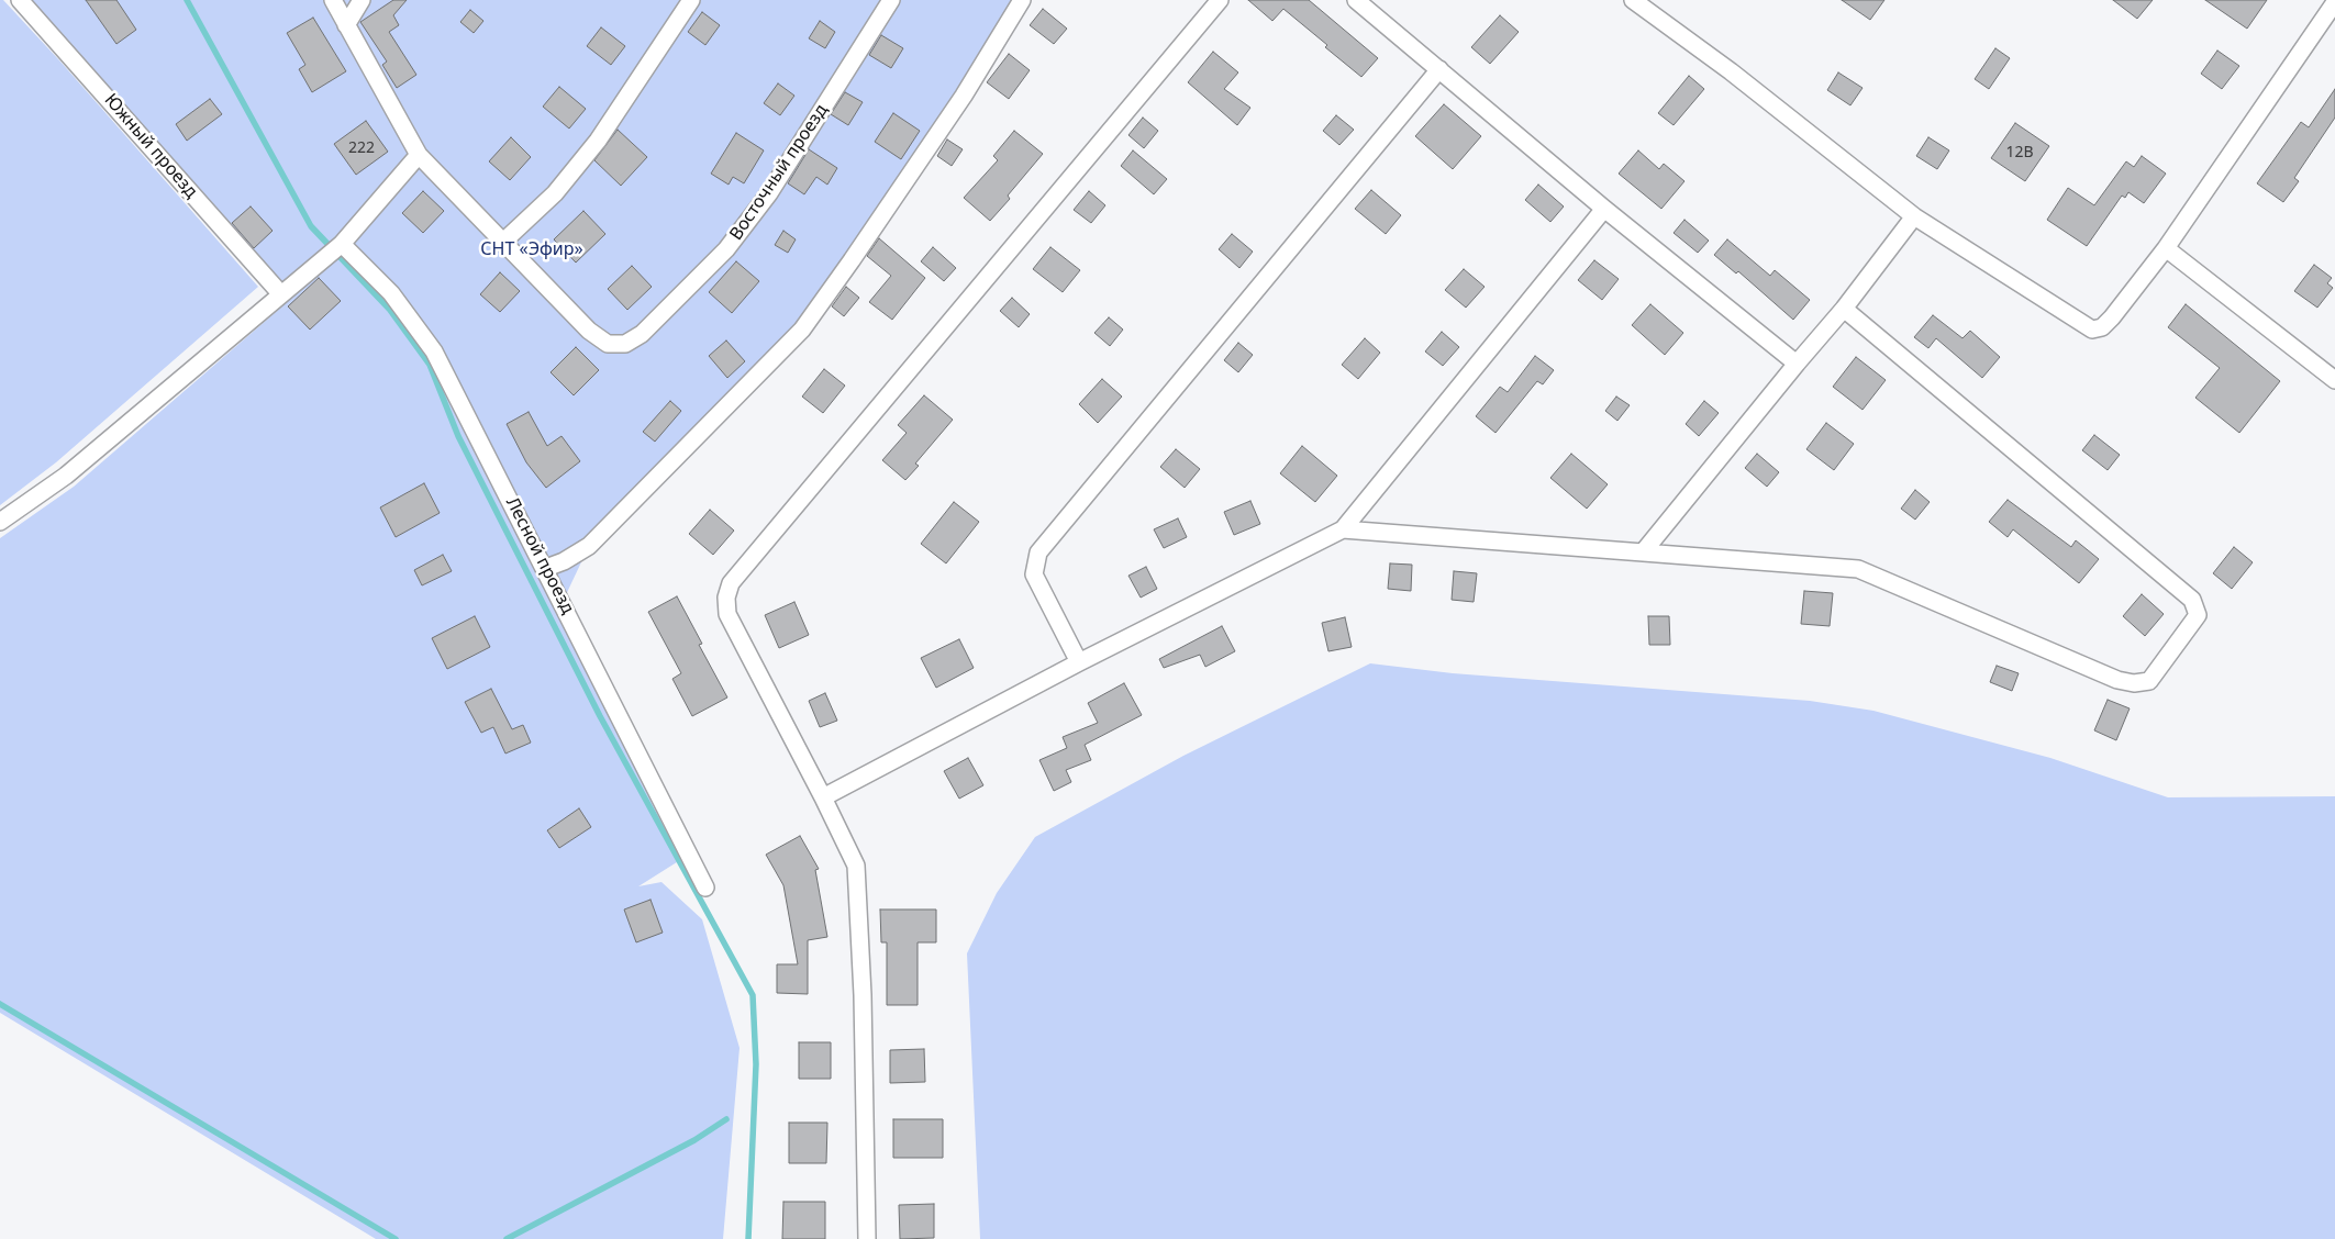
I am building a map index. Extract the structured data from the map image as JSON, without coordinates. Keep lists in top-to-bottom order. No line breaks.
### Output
{"streets":{"street":["Южный проезд","Восточный проезд","Лесной проезд"]},"parks":["СНТ «Эфир»"],"house_numbers":["222","12В"]}
